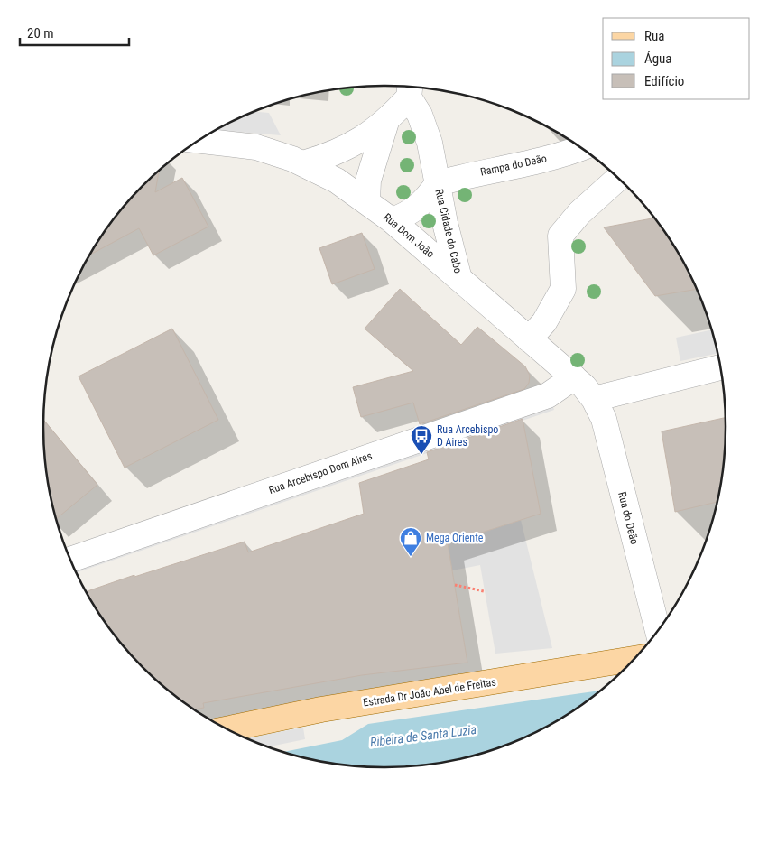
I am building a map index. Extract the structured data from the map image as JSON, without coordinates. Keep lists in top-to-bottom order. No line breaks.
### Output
{"streets":{"main road":["Estrada Dr João Abel de Freitas"],"street":["Rampa do Deão","Rua Cidade do Cabo","Rua Dom João","Rua Arcebispo Dom Aires","Rua do Deão"]},"crossings":[["Rampa do Deão","Rua Cidade do Cabo"],["Rua Cidade do Cabo","Rua Dom João"],["Rua Dom João","Rua Arcebispo Dom Aires"],["Rua Dom João","Rua do Deão"]],"water":["Ribeira de Santa Luzia"],"places":{"bus stop":["Rua Arcebispo D Aires"],"shop":["Mega Oriente"]},"legend":["Rua","Água","Edifício"],"scale_bar":"20 m"}
